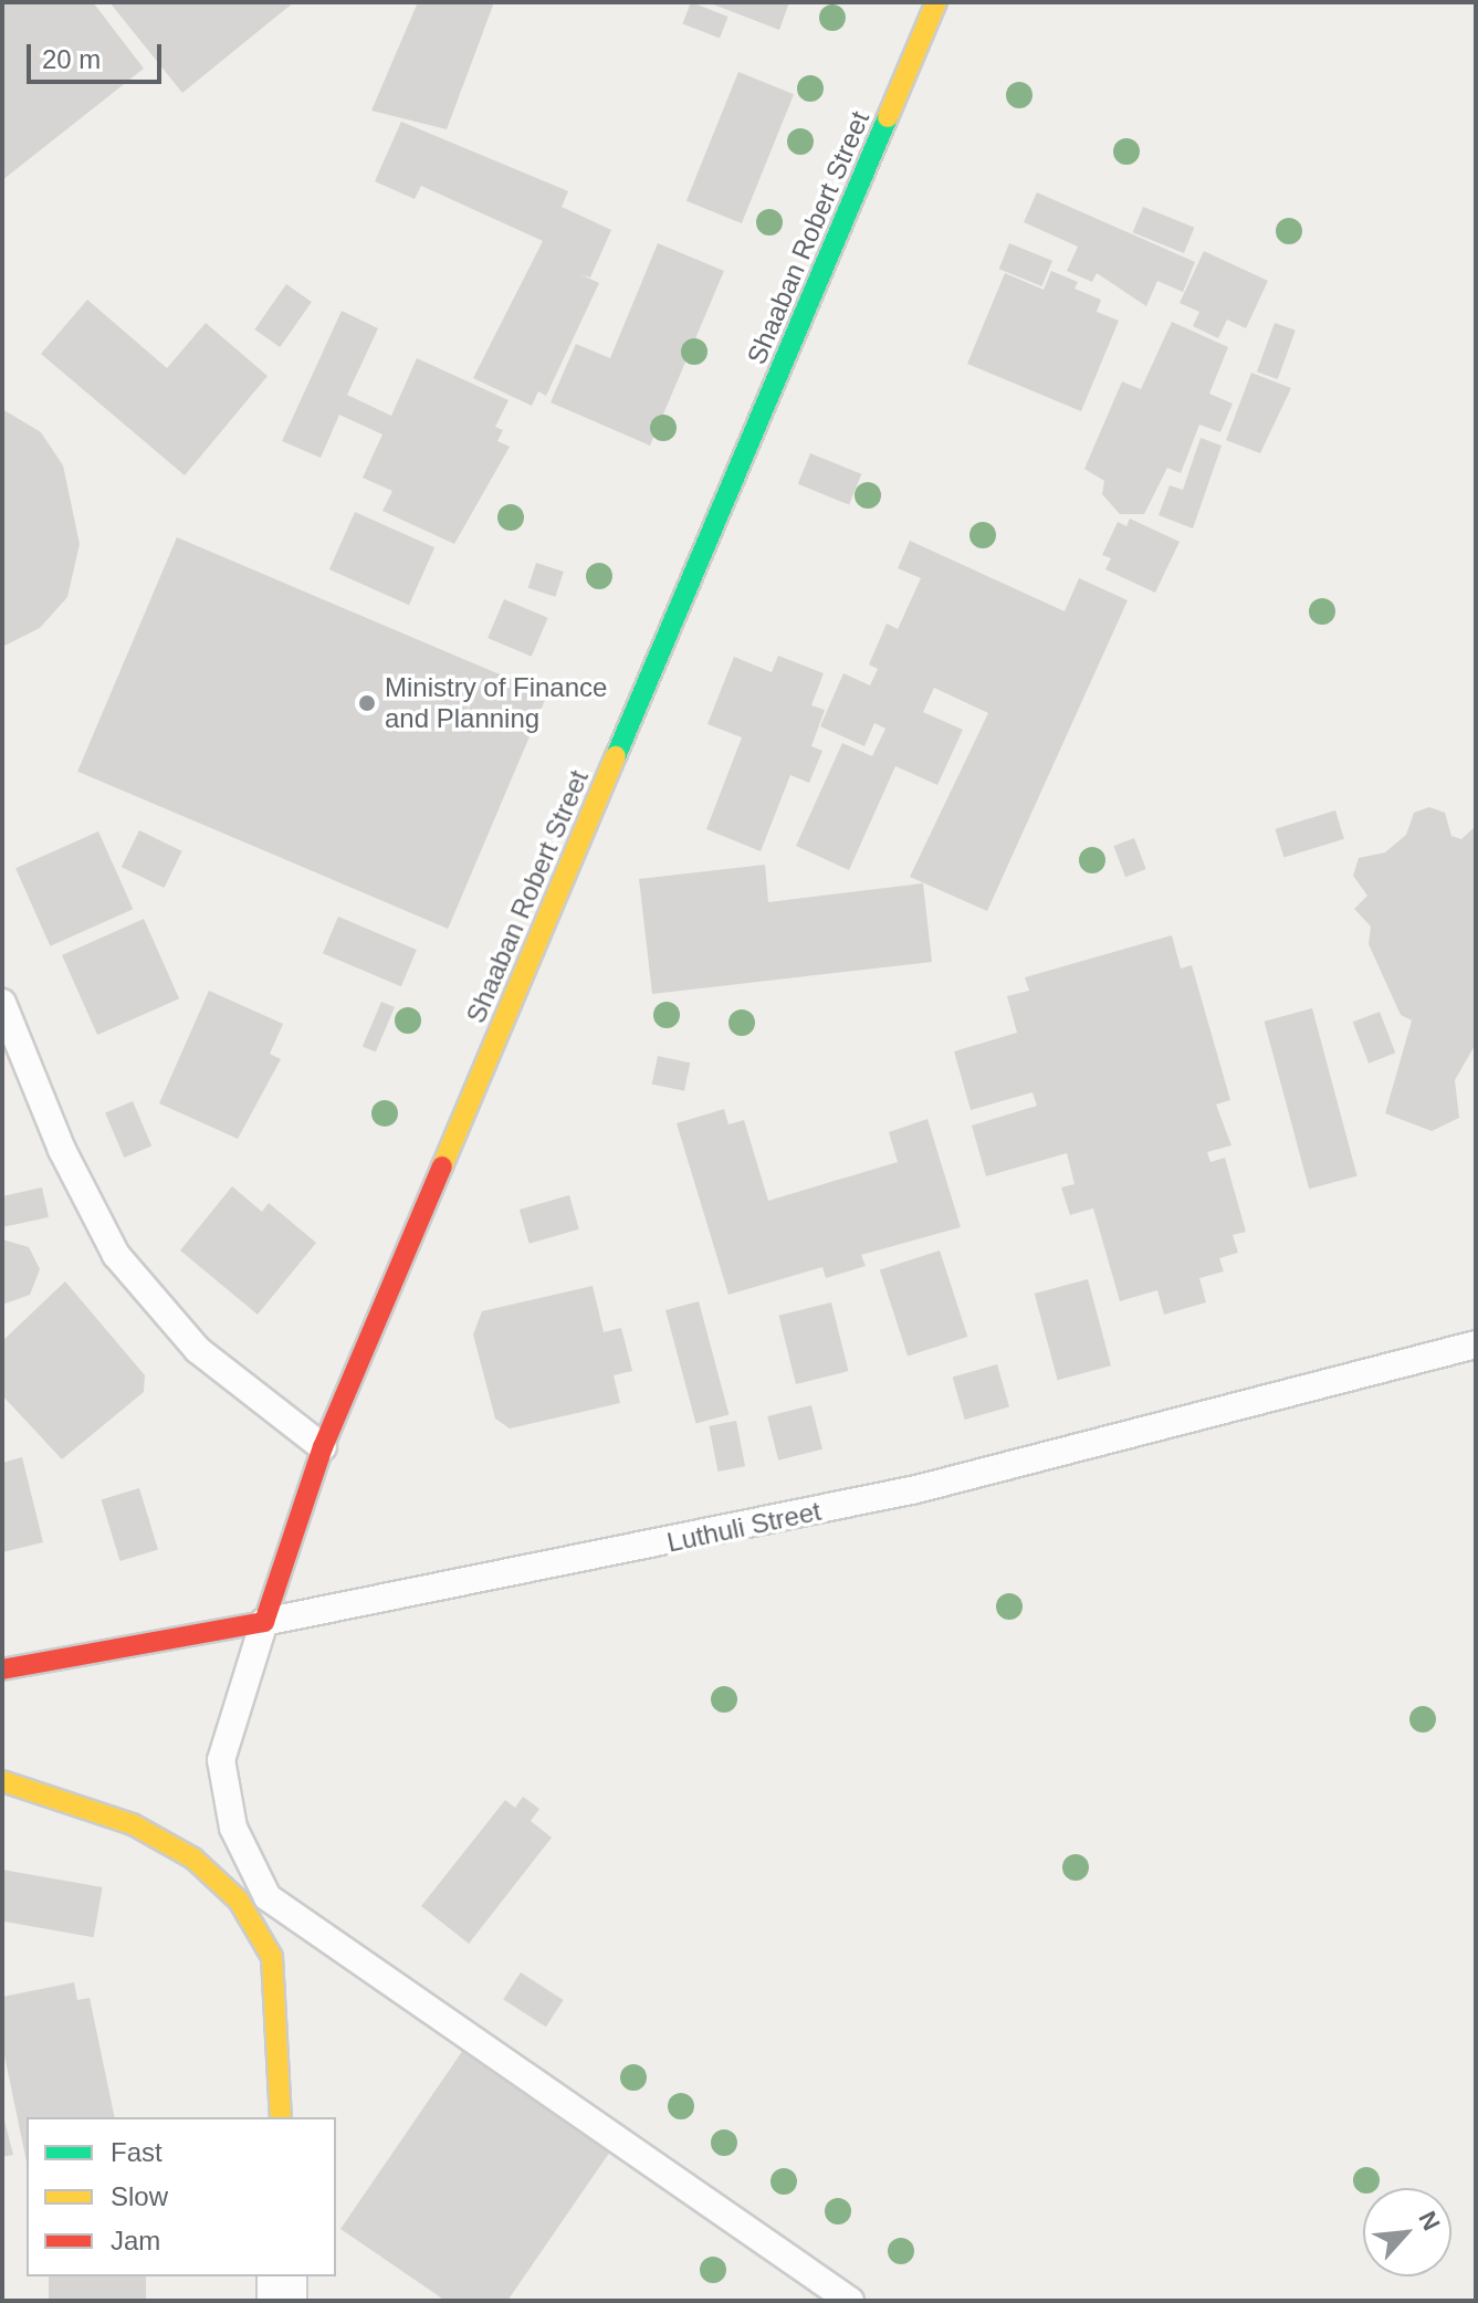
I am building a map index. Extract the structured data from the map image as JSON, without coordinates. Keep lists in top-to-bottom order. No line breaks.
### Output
{"streets":{"street":["Shaaban Robert Street","Luthuli Street"]},"crossings":[["Shaaban Robert Street","Luthuli Street"]],"places":["Ministry of Finance and Planning"],"legend":["Fast","Slow","Jam"],"scale_bar":"20 m","north":"top right"}
